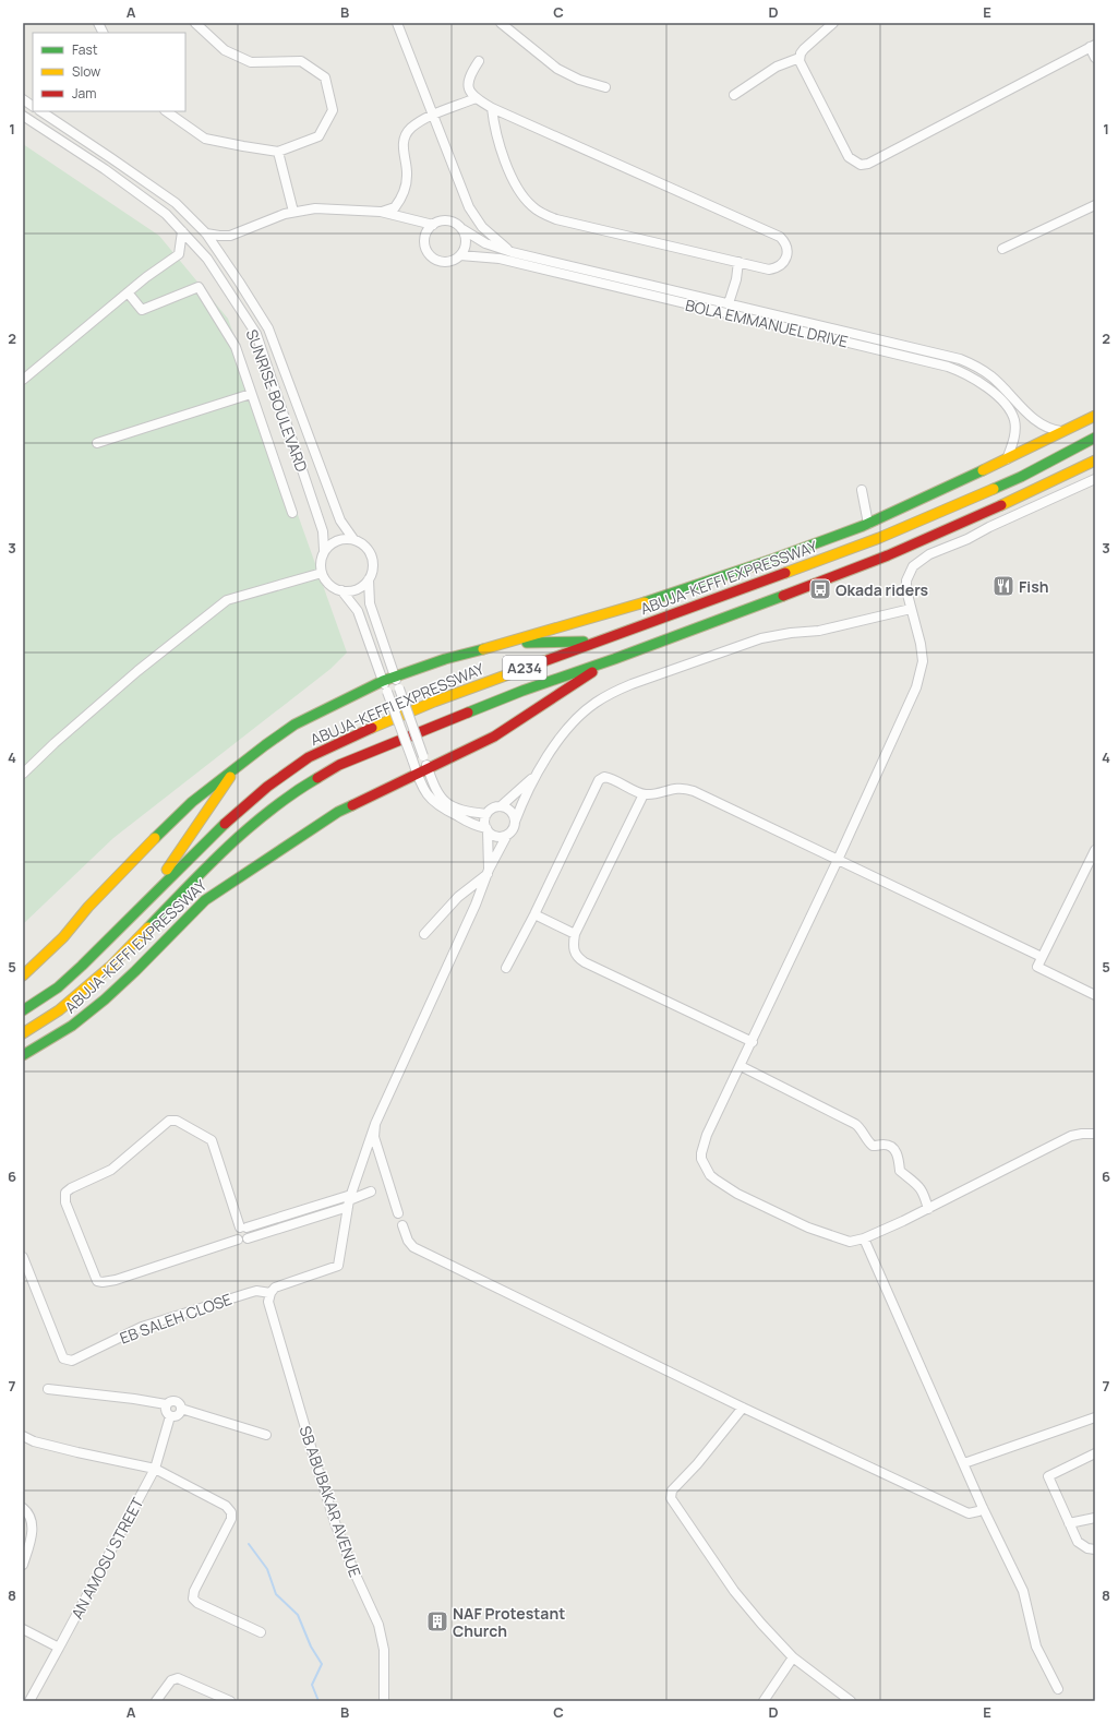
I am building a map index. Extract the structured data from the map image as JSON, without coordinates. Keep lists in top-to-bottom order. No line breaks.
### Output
{"streets":{"highway":["ABUJA-KEFFI EXPRESSWAY","A234"],"street":["BOLA EMMANUEL DRIVE","SUNRISE BOULEVARD","EB SALEH CLOSE","SB ABUBAKAR AVENUE","AN AMOSU STREET"]},"crossings":[["BOLA EMMANUEL DRIVE","ABUJA-KEFFI EXPRESSWAY"],["EB SALEH CLOSE","SB ABUBAKAR AVENUE"]],"places":{"restaurant":["Fish"],"bus stop":["Okada riders"],"building":["NAF Protestant Church"]},"legend":["Fast","Slow","Jam"],"grid":{"columns":["A","B","C","D","E"],"rows":["1","2","3","4","5","6","7","8"]}}
